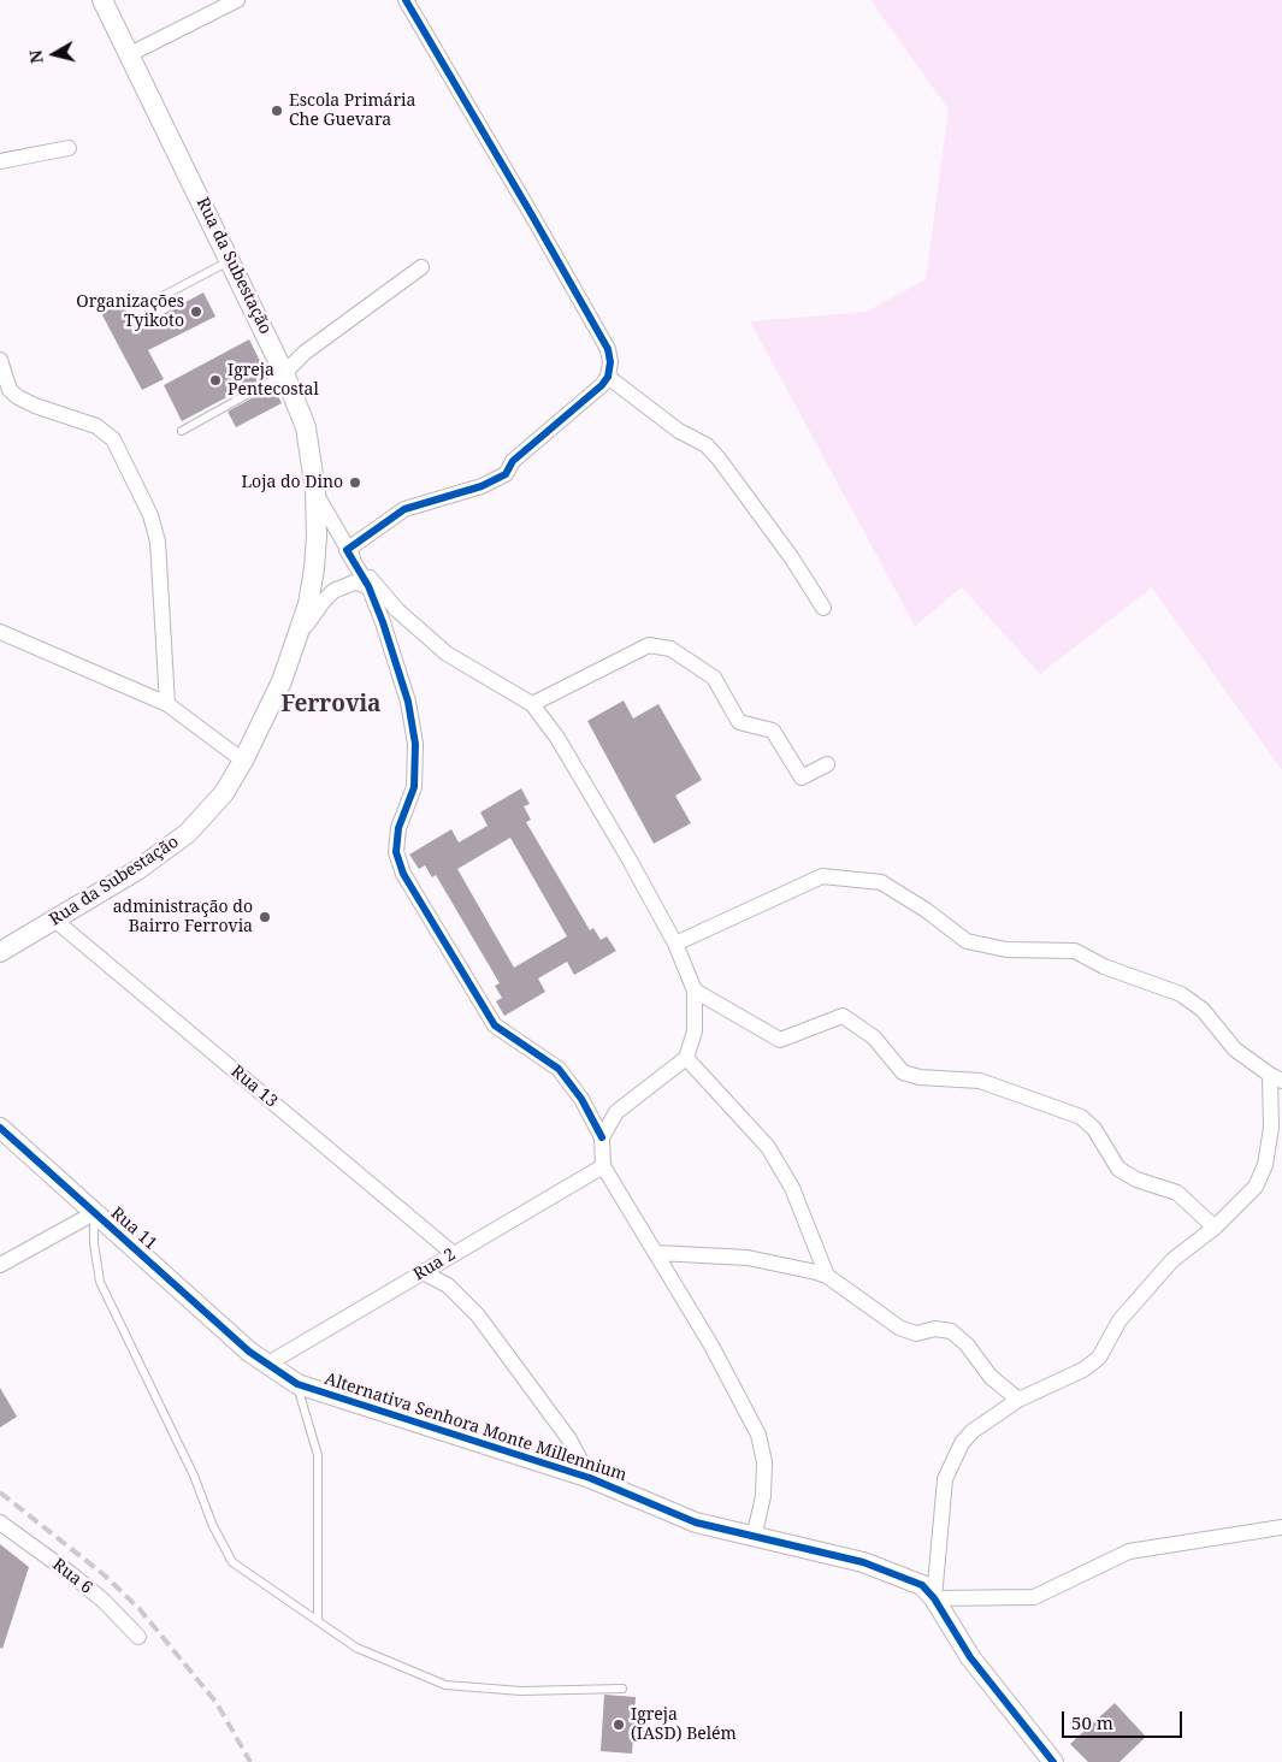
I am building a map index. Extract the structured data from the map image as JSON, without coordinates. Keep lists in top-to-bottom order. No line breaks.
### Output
{"streets":{"street":["Rua da Subestação","Rua 13","Rua 11","Rua 2","Alternativa Senhora Monte Millennium","Rua 6"]},"crossings":[["Rua da Subestação","Rua 13"],["Rua 13","Rua 2"],["Rua 11","Alternativa Senhora Monte Millennium"],["Rua 2","Alternativa Senhora Monte Millennium"]],"districts":["Ferrovia"],"places":["Escola Primária Che Guevara","Organizações Tyikoto","Igreja Pentecostal","Loja do Dino","administração do Bairro Ferrovia","Igreja (IASD) Belém"],"scale_bar":"50 m","north":"left"}
